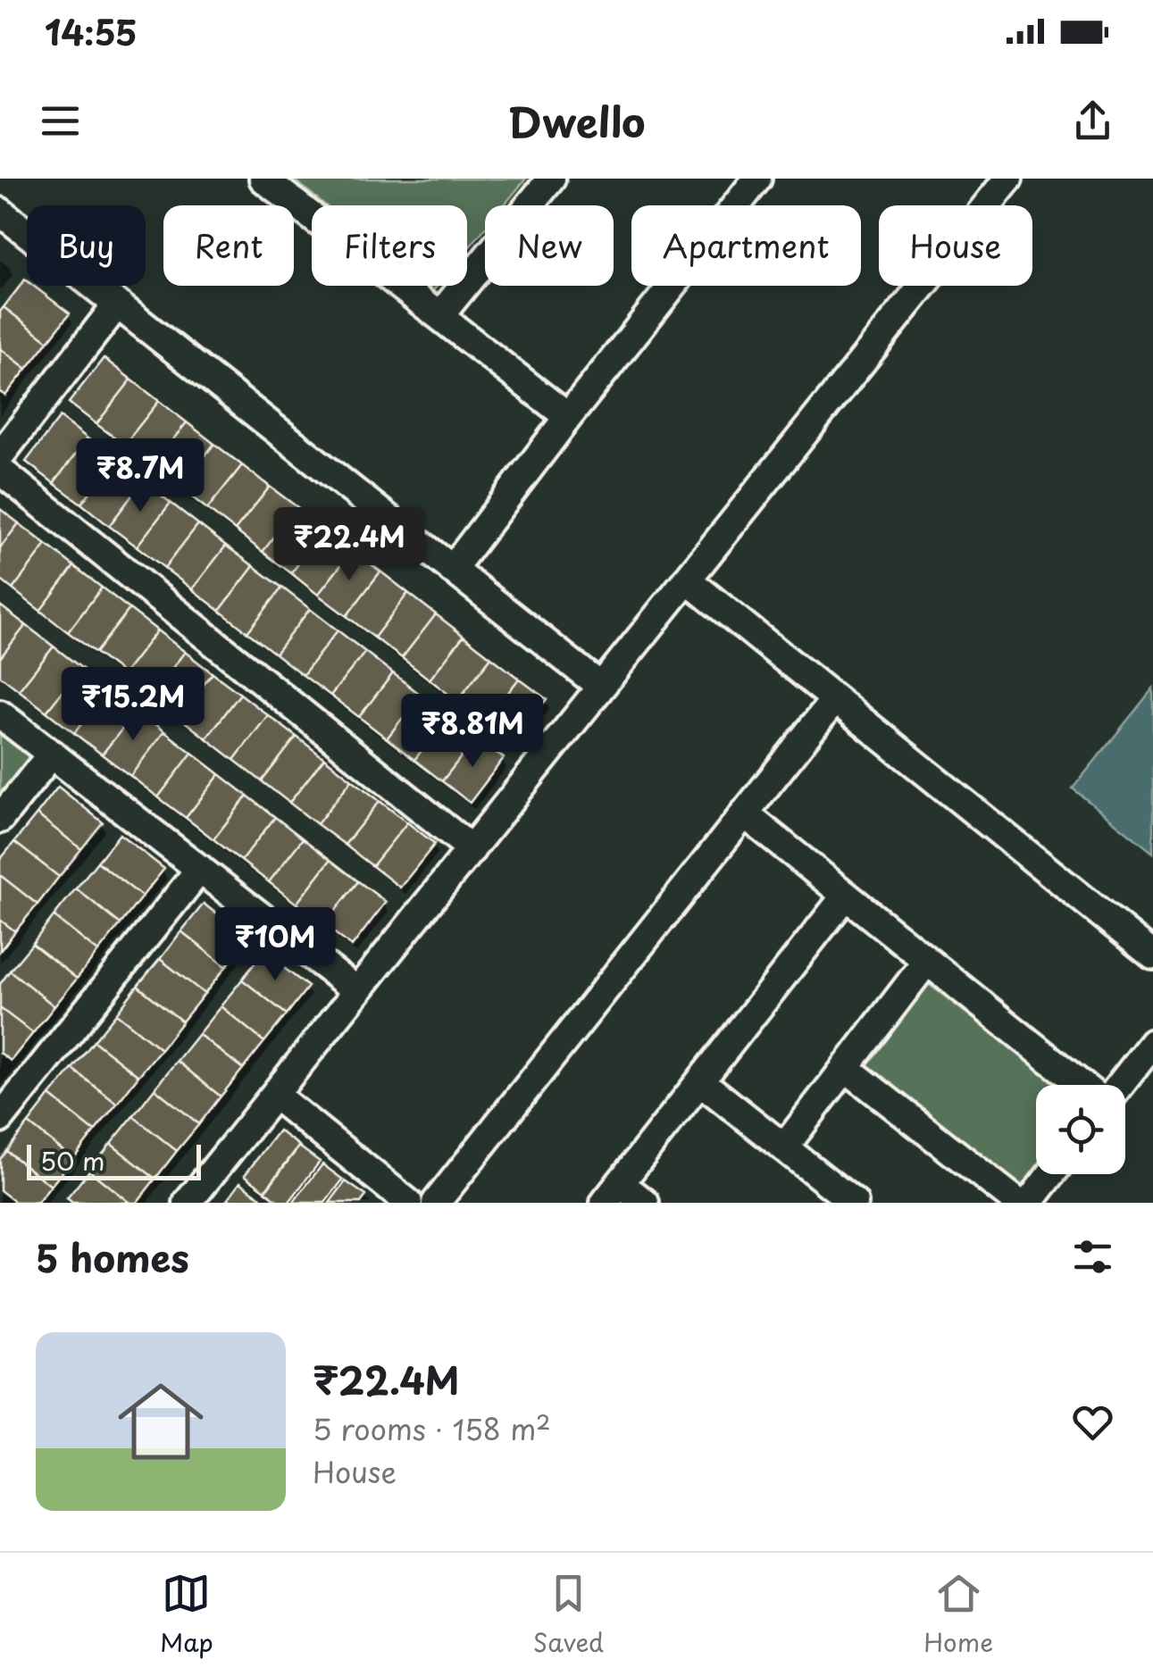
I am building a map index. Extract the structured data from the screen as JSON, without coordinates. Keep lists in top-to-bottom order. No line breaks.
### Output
{"scale_bar":"50 m","page":{"status":"14:55","header":"Dwello","chip":["Buy","Rent","Filters","New","Apartment","House"],"price":["₹8.7M","₹22.4M","₹15.2M","₹8.81M","₹10M"],"scale":"50 m","heading":"5 homes","list":[{"name":"₹22.4M","note":"5 rooms · 158 m² · House"}],"tabs":["Map","Saved","Home"]}}
